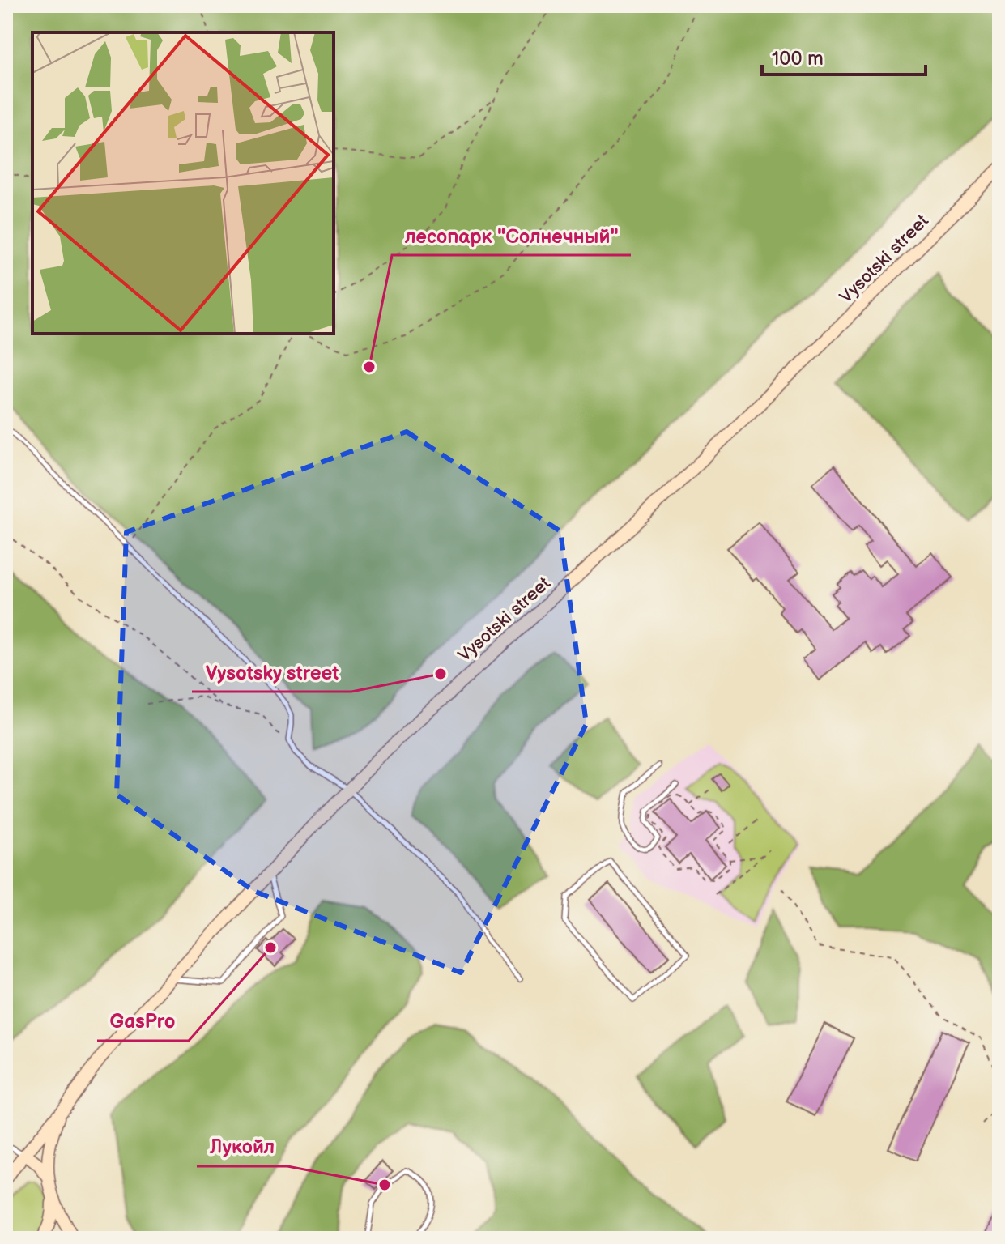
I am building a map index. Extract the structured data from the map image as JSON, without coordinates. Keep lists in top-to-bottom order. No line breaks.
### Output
{"streets":{"main road":["Vysotski street"]},"places":["лесопарк \"Солнечный\"","Vysotsky street","GasPro","Лукойл"],"scale_bar":"100 m"}
